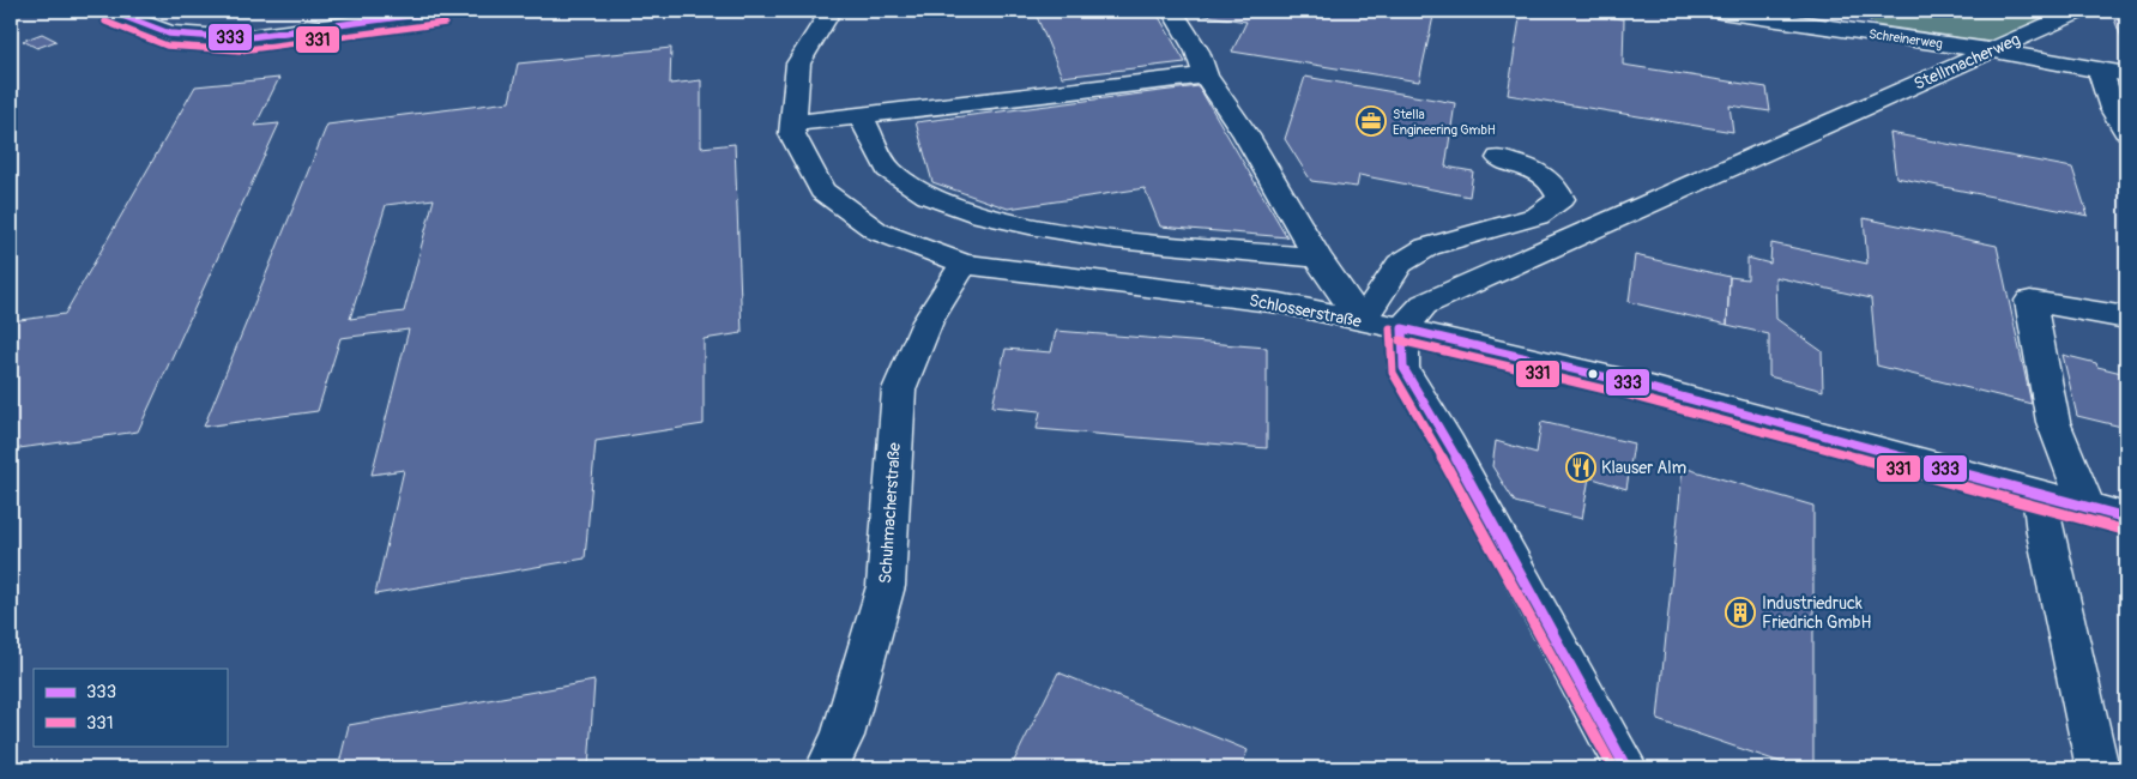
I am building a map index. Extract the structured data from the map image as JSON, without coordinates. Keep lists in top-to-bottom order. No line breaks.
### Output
{"streets":{"street":["Schreinerweg","Stellmacherweg","Schlosserstraße","Schuhmacherstraße"]},"crossings":[["Schreinerweg","Stellmacherweg"],["Stellmacherweg","Schlosserstraße"],["Schlosserstraße","Schuhmacherstraße"]],"places":{"office":["Stella Engineering GmbH"],"restaurant":["Klauser Alm"],"building":["Industriedruck Friedrich GmbH"]},"lines":["transit line 333","transit line 331"],"legend":["333","331"]}
